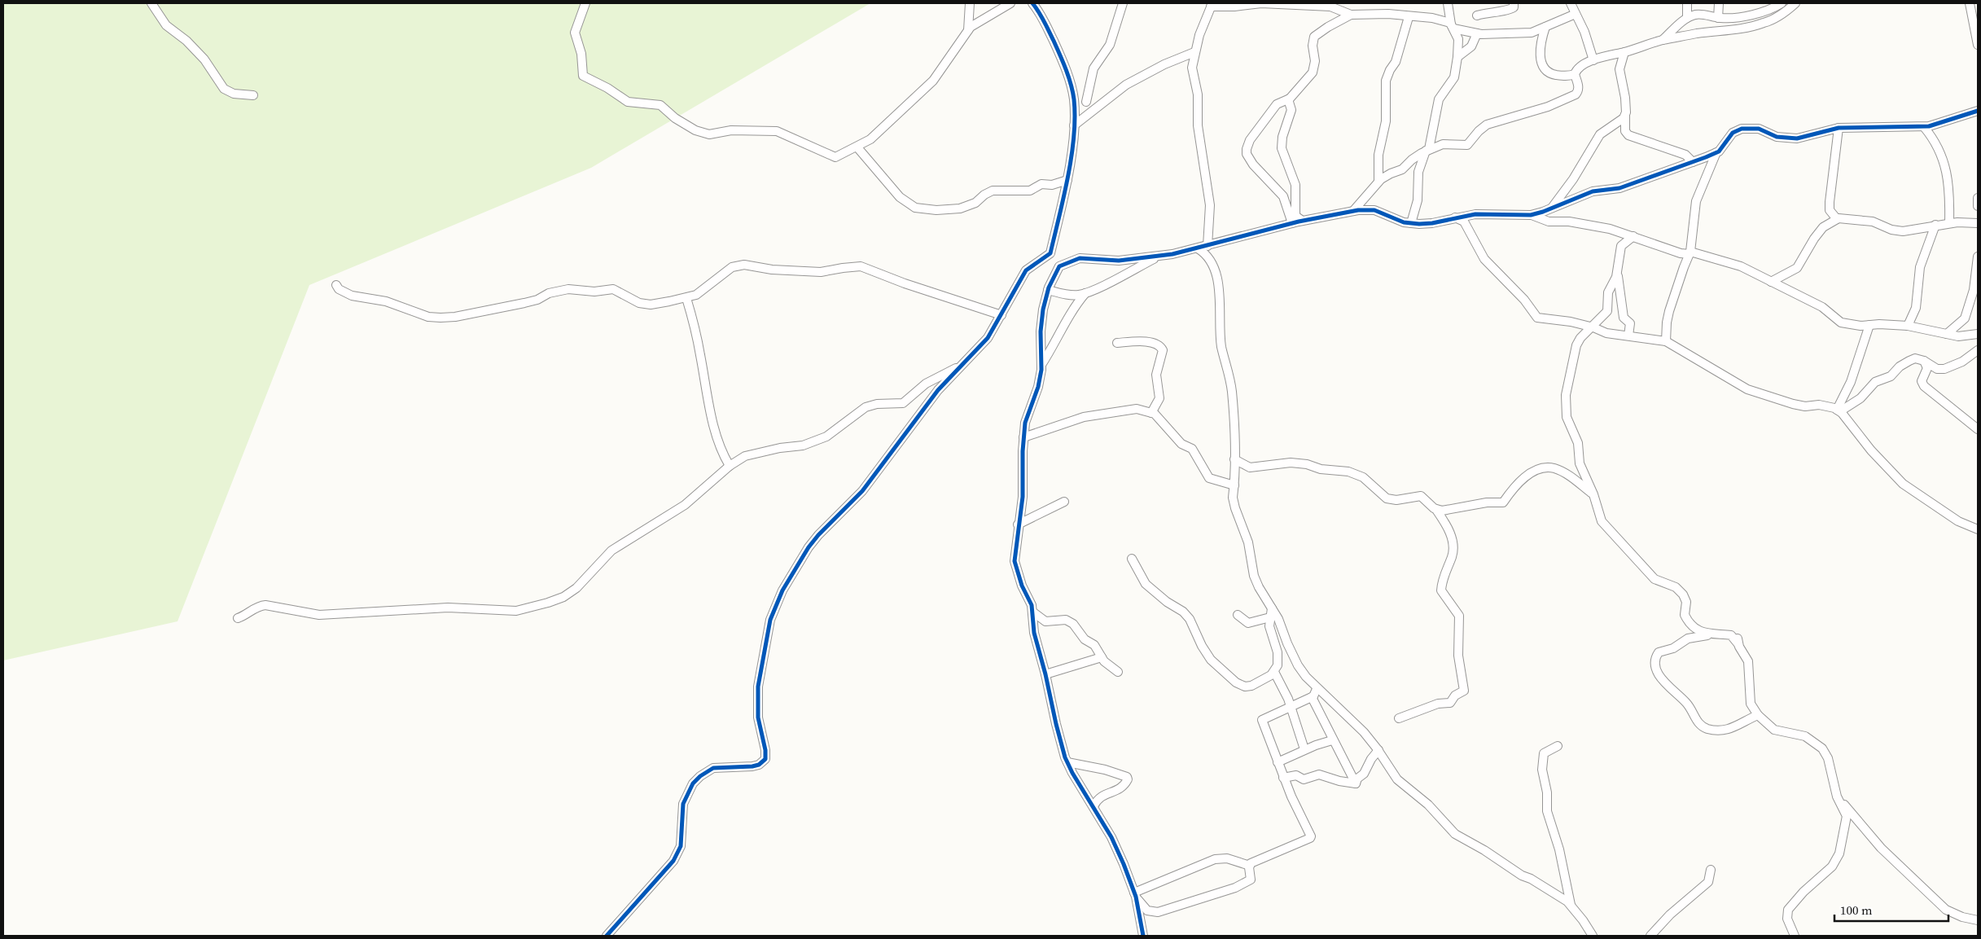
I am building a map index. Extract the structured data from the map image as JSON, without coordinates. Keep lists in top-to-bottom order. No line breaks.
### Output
{"scale_bar":"100 m"}
